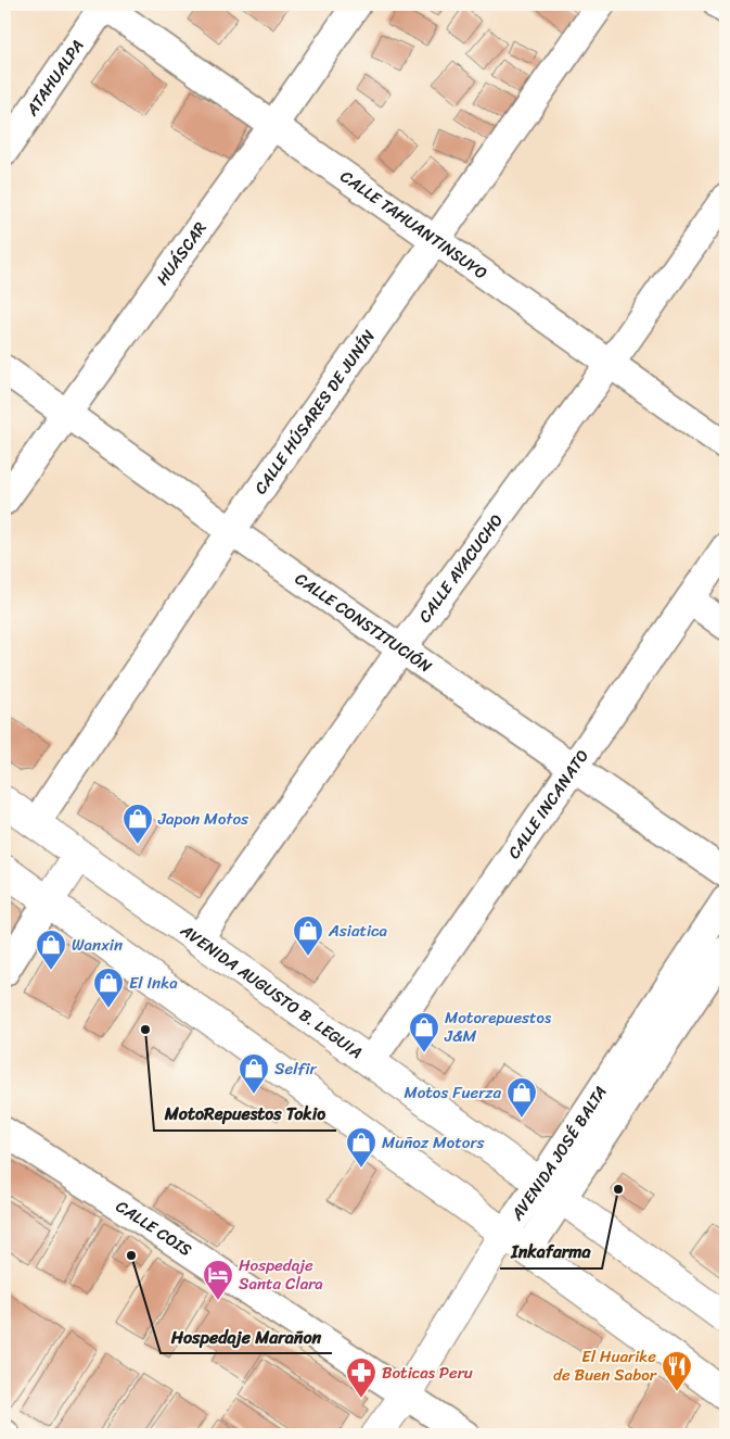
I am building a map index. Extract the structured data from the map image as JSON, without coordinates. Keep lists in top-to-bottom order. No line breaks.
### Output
{"streets":{"main road":["AVENIDA AUGUSTO B. LEGUIA","AVENIDA JOSÉ BALTA"],"street":["ATAHUALPA","CALLE TAHUANTINSUYO","HUÁSCAR","CALLE HÚSARES DE JUNÍN","CALLE AYACUCHO","CALLE CONSTITUCIÓN","CALLE INCANATO","CALLE COIS"]},"crossings":[["ATAHUALPA","CALLE TAHUANTINSUYO"],["CALLE TAHUANTINSUYO","HUÁSCAR"],["CALLE TAHUANTINSUYO","CALLE HÚSARES DE JUNÍN"],["CALLE TAHUANTINSUYO","CALLE AYACUCHO"],["HUÁSCAR","CALLE CONSTITUCIÓN"],["CALLE HÚSARES DE JUNÍN","CALLE CONSTITUCIÓN"],["CALLE HÚSARES DE JUNÍN","AVENIDA AUGUSTO B. LEGUIA"],["CALLE AYACUCHO","CALLE CONSTITUCIÓN"],["CALLE AYACUCHO","AVENIDA AUGUSTO B. LEGUIA"],["CALLE CONSTITUCIÓN","CALLE INCANATO"],["CALLE INCANATO","AVENIDA AUGUSTO B. LEGUIA"],["AVENIDA AUGUSTO B. LEGUIA","AVENIDA JOSÉ BALTA"],["AVENIDA JOSÉ BALTA","CALLE COIS"]],"places":{"shop":["Japon Motos","Asiatica","Wanxin","El Inka","Motorepuestos J&M","Selfir","Motos Fuerza","Muñoz Motors"],"other":["MotoRepuestos Tokio","Inkafarma","Hospedaje Marañon"],"hotel":["Hospedaje Santa Clara"],"restaurant":["El Huarike de Buen Sabor"],"pharmacy":["Boticas Peru"]}}
